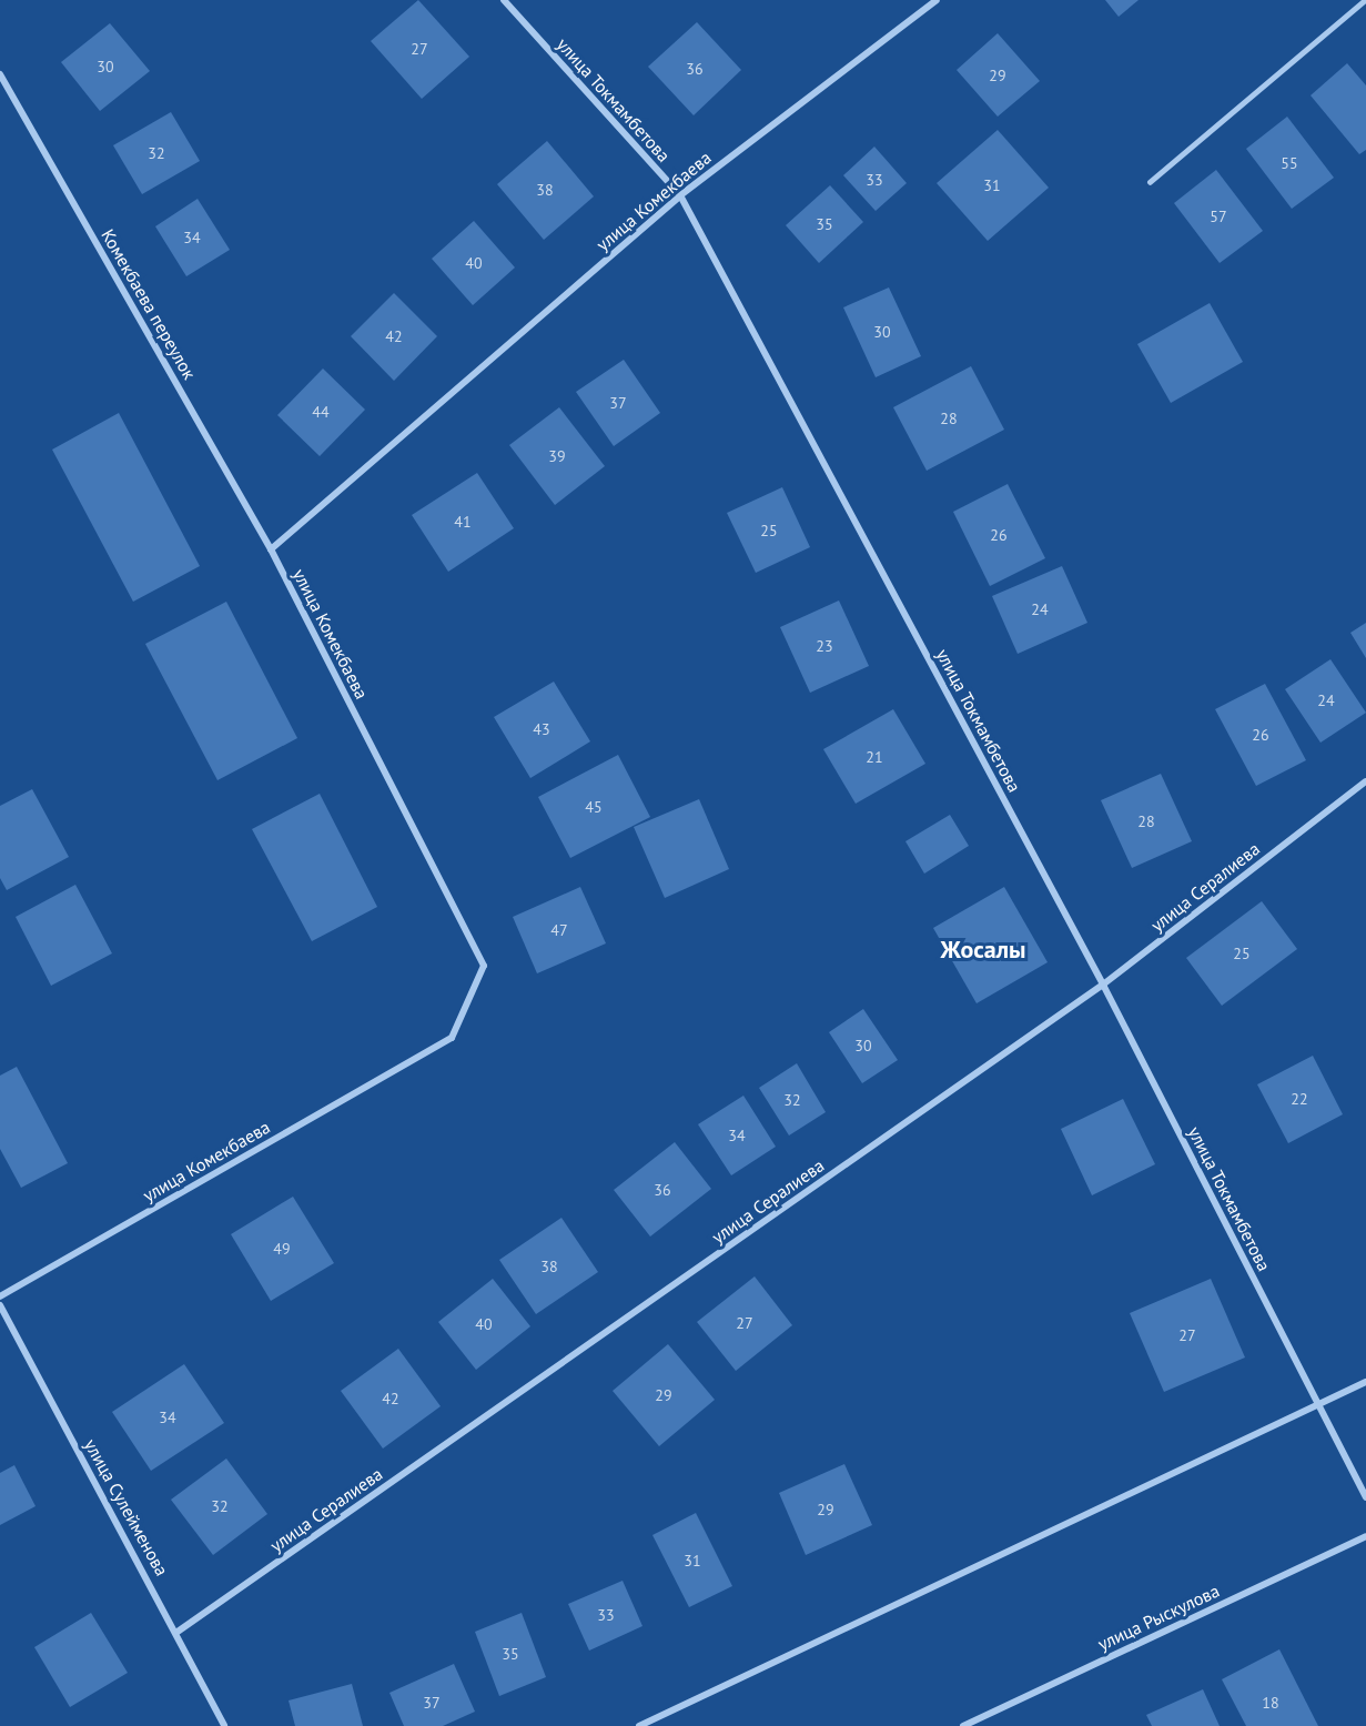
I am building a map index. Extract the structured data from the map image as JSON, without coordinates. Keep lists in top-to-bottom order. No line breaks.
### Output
{"streets":{"street":["улица Токмамбетова","улица Комекбаева","Комекбаева переулок","улица Сералиева","улица Сулейменова","улица Рыскулова"]},"crossings":[["улица Токмамбетова","улица Комекбаева"],["улица Токмамбетова","улица Сералиева"],["улица Комекбаева","Комекбаева переулок"],["улица Сералиева","улица Сулейменова"]],"districts":["Жосалы"],"house_numbers":["27","30","36","29","32","55","33","31","38","57","35","34","40","30","42","37","44","28","39","41","25","26","24","23","24","43","26","21","45","28","47","25","30","22","32","34","36","49","38","27","40","27","29","42","34","32","29","31","33","35","37","18"]}
